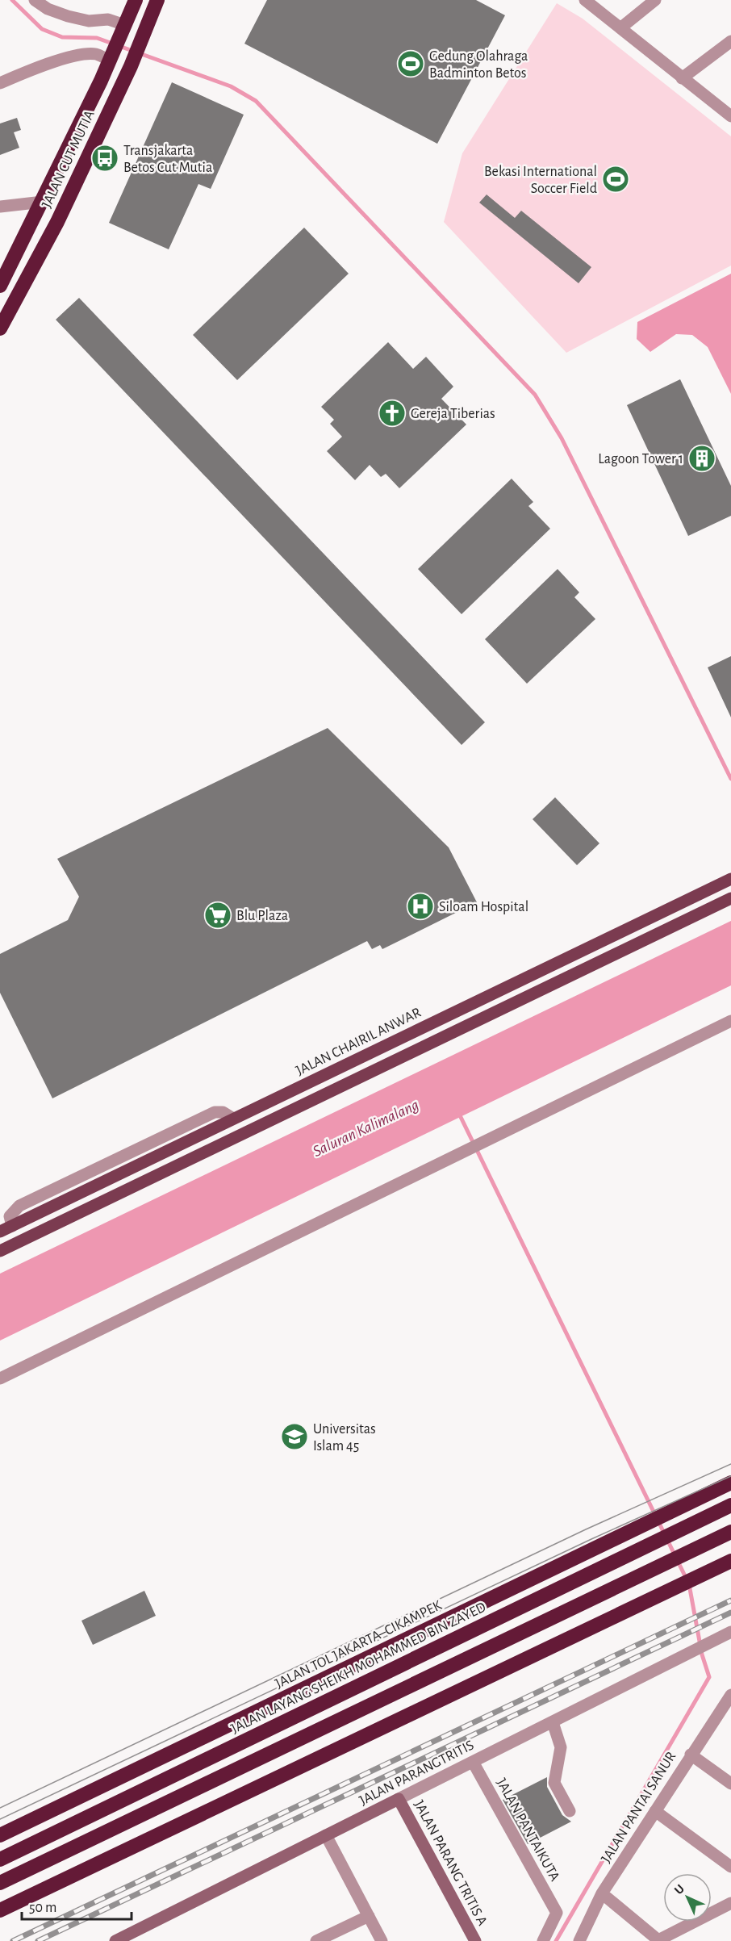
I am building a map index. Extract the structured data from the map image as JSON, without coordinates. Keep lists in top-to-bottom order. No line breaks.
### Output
{"streets":{"highway":["JALAN CUT MUTIA","JALAN TOL JAKARTA–CIKAMPEK","JALAN LAYANG SHEIKH MOHAMMED BIN ZAYED"],"main road":["JALAN CHAIRIL ANWAR"],"street":["JALAN PARANGTRITIS","JALAN PANTAI SANUR","JALAN PANTAIKUTA","JALAN PARANG TRITIS A"]},"crossings":[["JALAN PARANGTRITIS","JALAN PANTAIKUTA"],["JALAN PARANGTRITIS","JALAN PARANG TRITIS A"]],"water":["Saluran Kalimalang"],"places":{"sports":["Gedung Olahraga Badminton Betos","Bekasi International Soccer Field"],"bus stop":["Transjakarta Betos Cut Mutia"],"church":["Gereja Tiberias"],"building":["Lagoon Tower 1"],"hospital":["Siloam Hospital"],"supermarket":["Blu Plaza"],"school or university":["Universitas Islam 45"]},"scale_bar":"50 m","north":"top left"}
